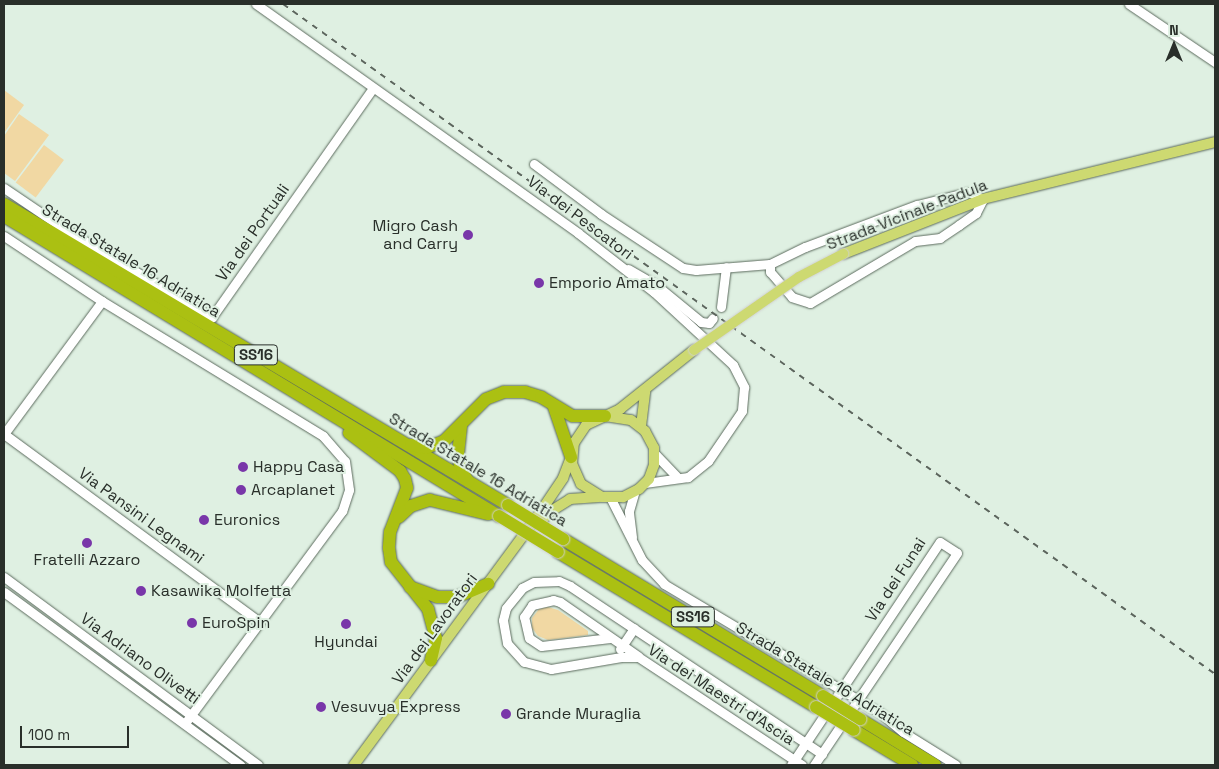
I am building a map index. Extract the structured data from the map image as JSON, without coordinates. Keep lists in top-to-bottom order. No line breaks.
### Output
{"streets":{"highway":["Strada Statale 16 Adriatica","SS16"],"main road":["Strada Vicinale Padula","Via dei Lavoratori"],"street":["Via dei Pescatori","Via dei Portuali","Via Pansini Legnami","Via dei Funai","Via Adriano Olivetti","Via dei Maestri d’Ascia"]},"crossings":[["Strada Vicinale Padula","Via dei Pescatori"],["Strada Vicinale Padula","Via dei Lavoratori"],["Via dei Pescatori","Via dei Portuali"],["Via dei Funai","Via dei Maestri d’Ascia"]],"places":["Migro Cash and Carry","Emporio Amato","Happy Casa","Arcaplanet","Euronics","Fratelli Azzaro","Kasawika Molfetta","EuroSpin","Hyundai","Vesuvya Express","Grande Muraglia"],"scale_bar":"100 m","north":"top"}
